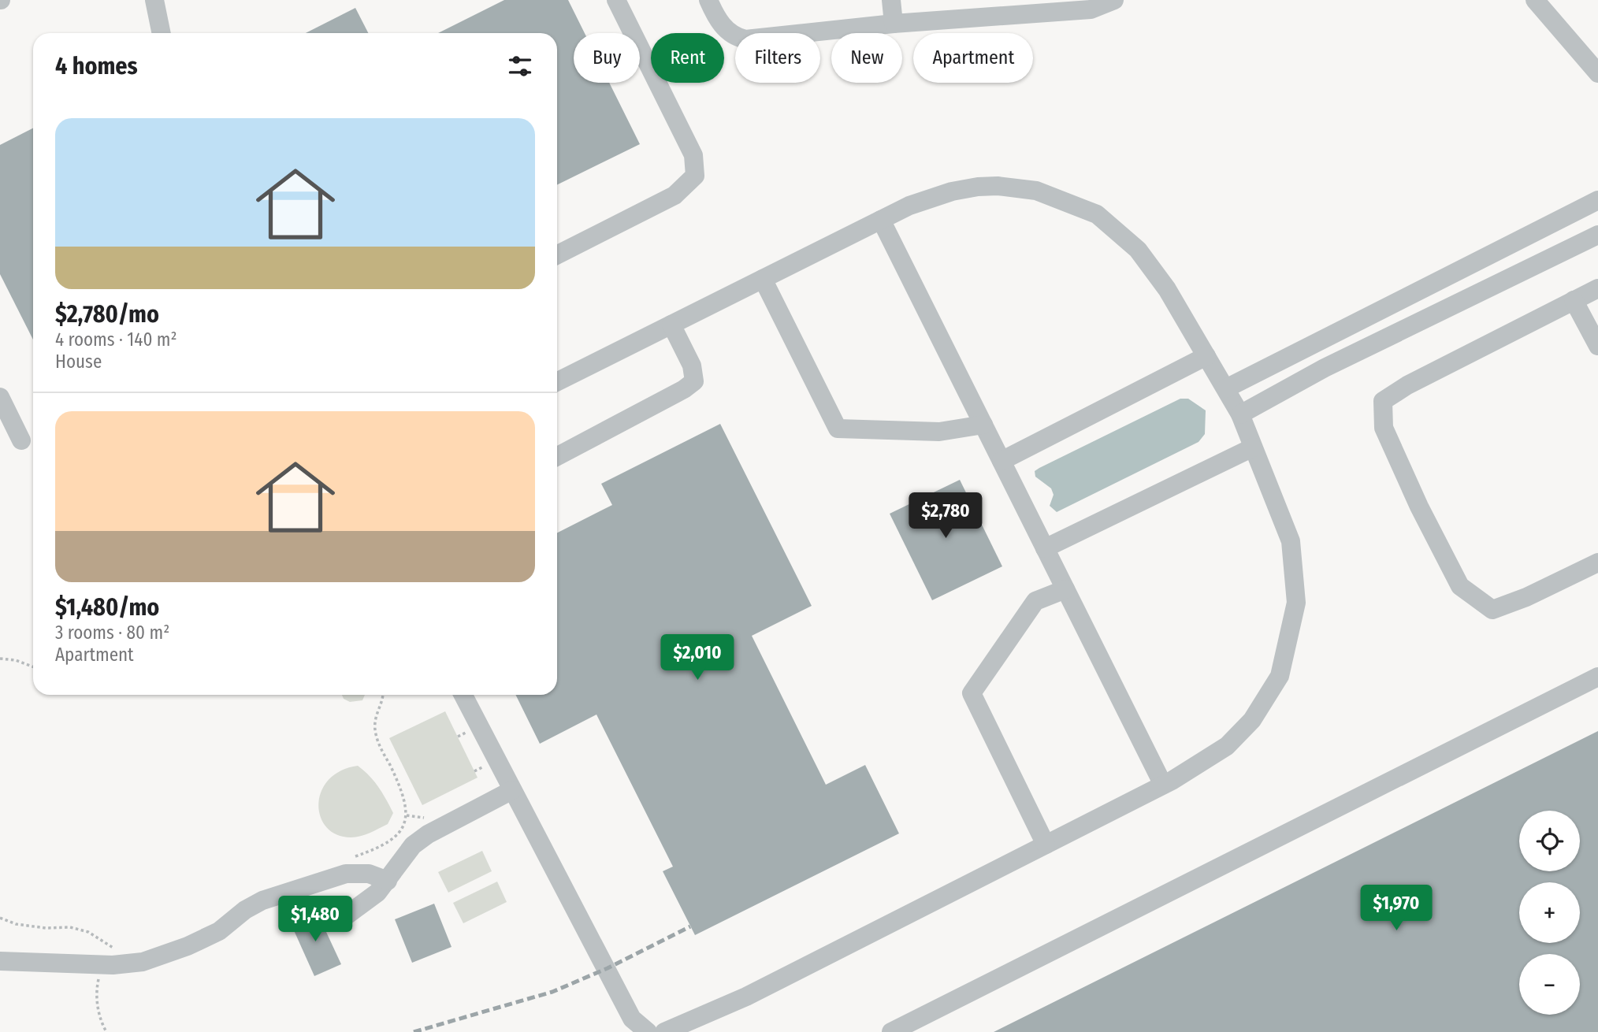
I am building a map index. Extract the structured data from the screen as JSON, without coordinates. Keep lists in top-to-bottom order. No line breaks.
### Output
{"page":{"chip":["Buy","Rent","Filters","New","Apartment"],"heading":"4 homes","list":[{"name":"$2,780/mo","note":"4 rooms · 140 m² · House"},{"name":"$1,480/mo","note":"3 rooms · 80 m² · Apartment"}],"price":["$2,780","$2,010","$1,970","$1,480"],"map_buttons":["+","−"]}}
